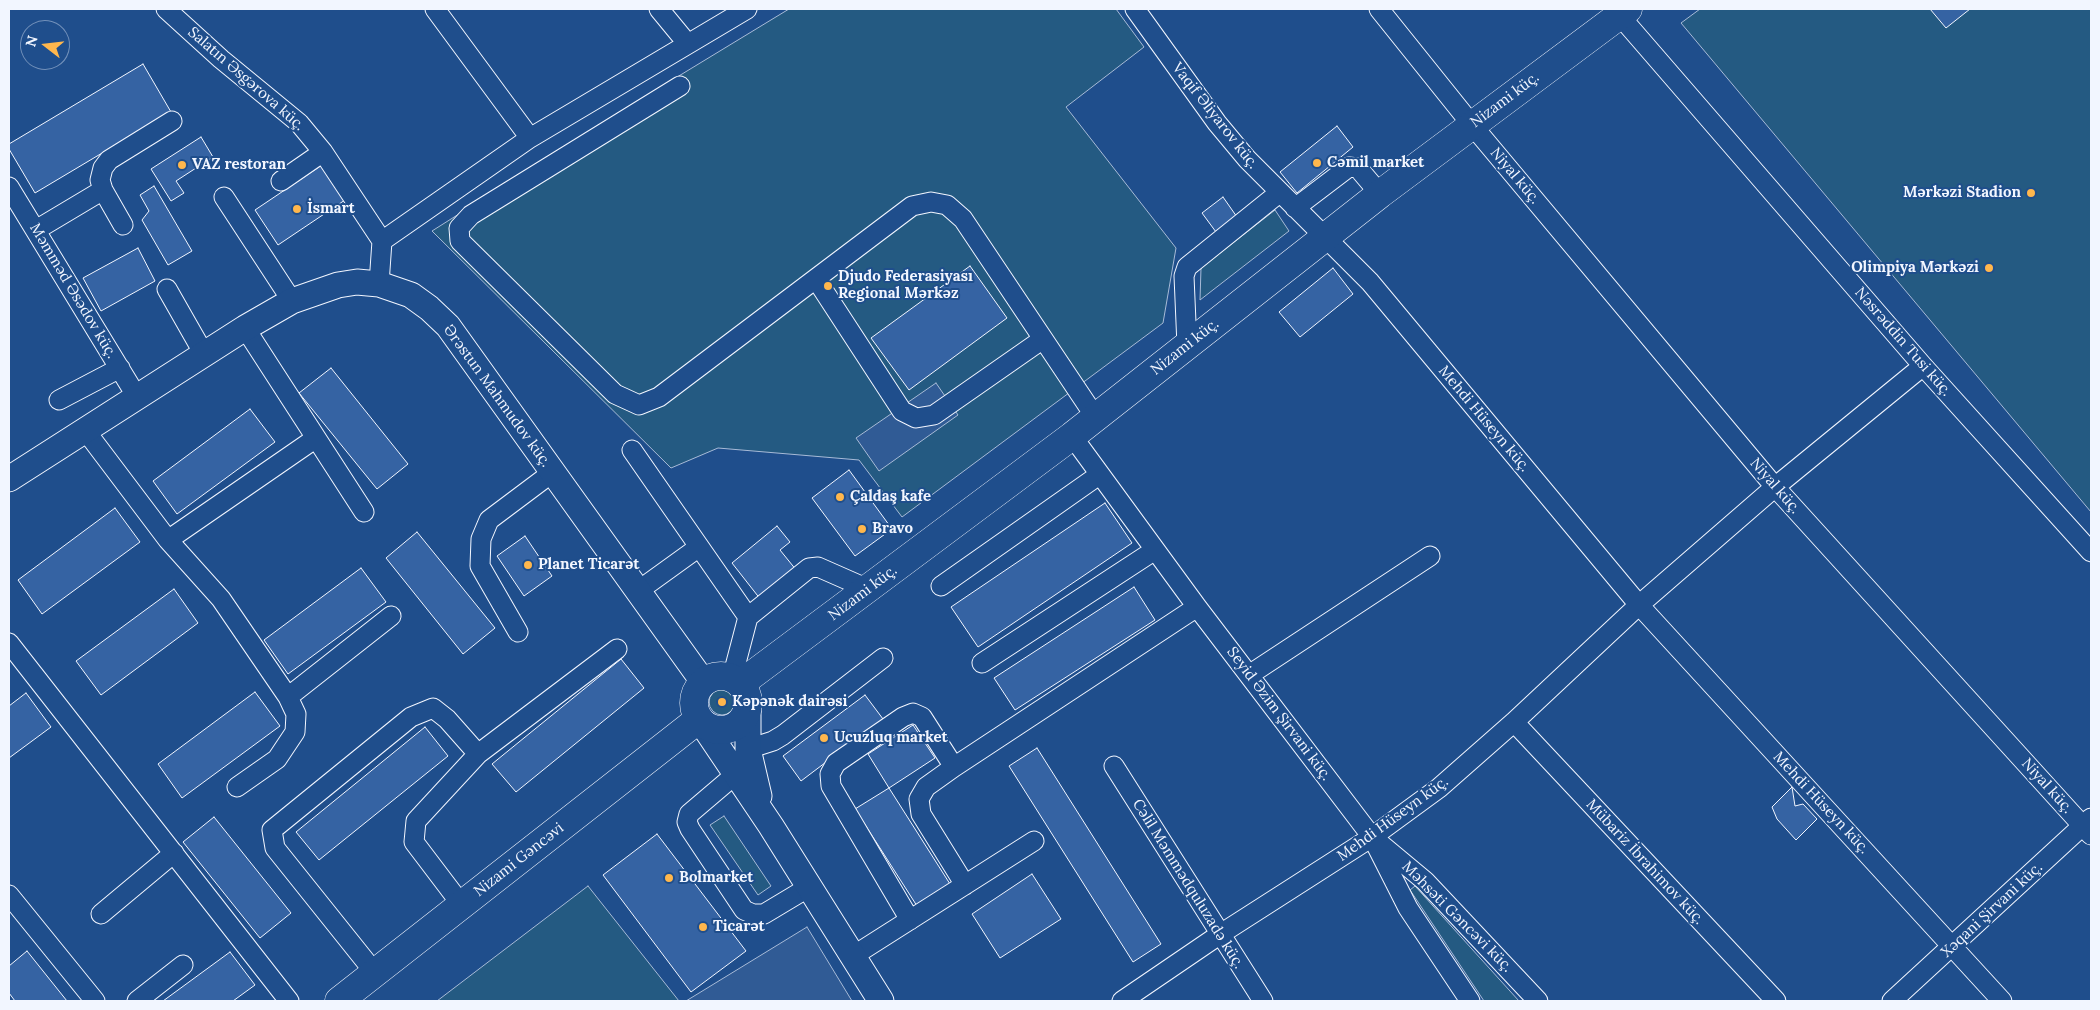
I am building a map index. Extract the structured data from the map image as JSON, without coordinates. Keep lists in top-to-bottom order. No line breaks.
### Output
{"streets":{"highway":["Nizami küç.","Nizami Gəncəvi"],"main road":["Ərəstun Mahmudov küç."],"street":["Salatın Əsgərova küç.","Vaqif Əliyarov küç.","Niyal küç.","Məmməd Əsədov küç.","Nəsrəddin Tusi küç.","Mehdi Hüseyn küç.","Seyid Əzim Şirvani küç.","Mübariz İbrahimov küç.","Cəlil Məmmədquluzadə küç.","Xəqani Şirvani küç.","Məhsəti Gəncəvi küç."]},"crossings":[["Nizami küç.","Vaqif Əliyarov küç."],["Nizami küç.","Niyal küç."],["Nizami küç.","Nəsrəddin Tusi küç."],["Nizami küç.","Mehdi Hüseyn küç."],["Nizami küç.","Seyid Əzim Şirvani küç."],["Vaqif Əliyarov küç.","Mehdi Hüseyn küç."],["Niyal küç.","Mehdi Hüseyn küç."],["Niyal küç.","Xəqani Şirvani küç."],["Məmməd Əsədov küç.","Ərəstun Mahmudov küç."],["Nəsrəddin Tusi küç.","Mehdi Hüseyn küç."],["Mehdi Hüseyn küç.","Seyid Əzim Şirvani küç."],["Mehdi Hüseyn küç.","Mübariz İbrahimov küç."],["Mehdi Hüseyn küç.","Cəlil Məmmədquluzadə küç."],["Mehdi Hüseyn küç.","Xəqani Şirvani küç."],["Mehdi Hüseyn küç.","Məhsəti Gəncəvi küç."],["Seyid Əzim Şirvani küç.","Məhsəti Gəncəvi küç."]],"places":["Cəmil market","VAZ restoran","Mərkəzi Stadion","İsmart","Olimpiya Mərkəzi","Djudo Federasiyası Regional Mərkəz","Çaldaş kafe","Bravo","Planet Ticarət","Kəpənək dairəsi","Ucuzluq market","Bolmarket","Ticarət"],"north":"left"}
